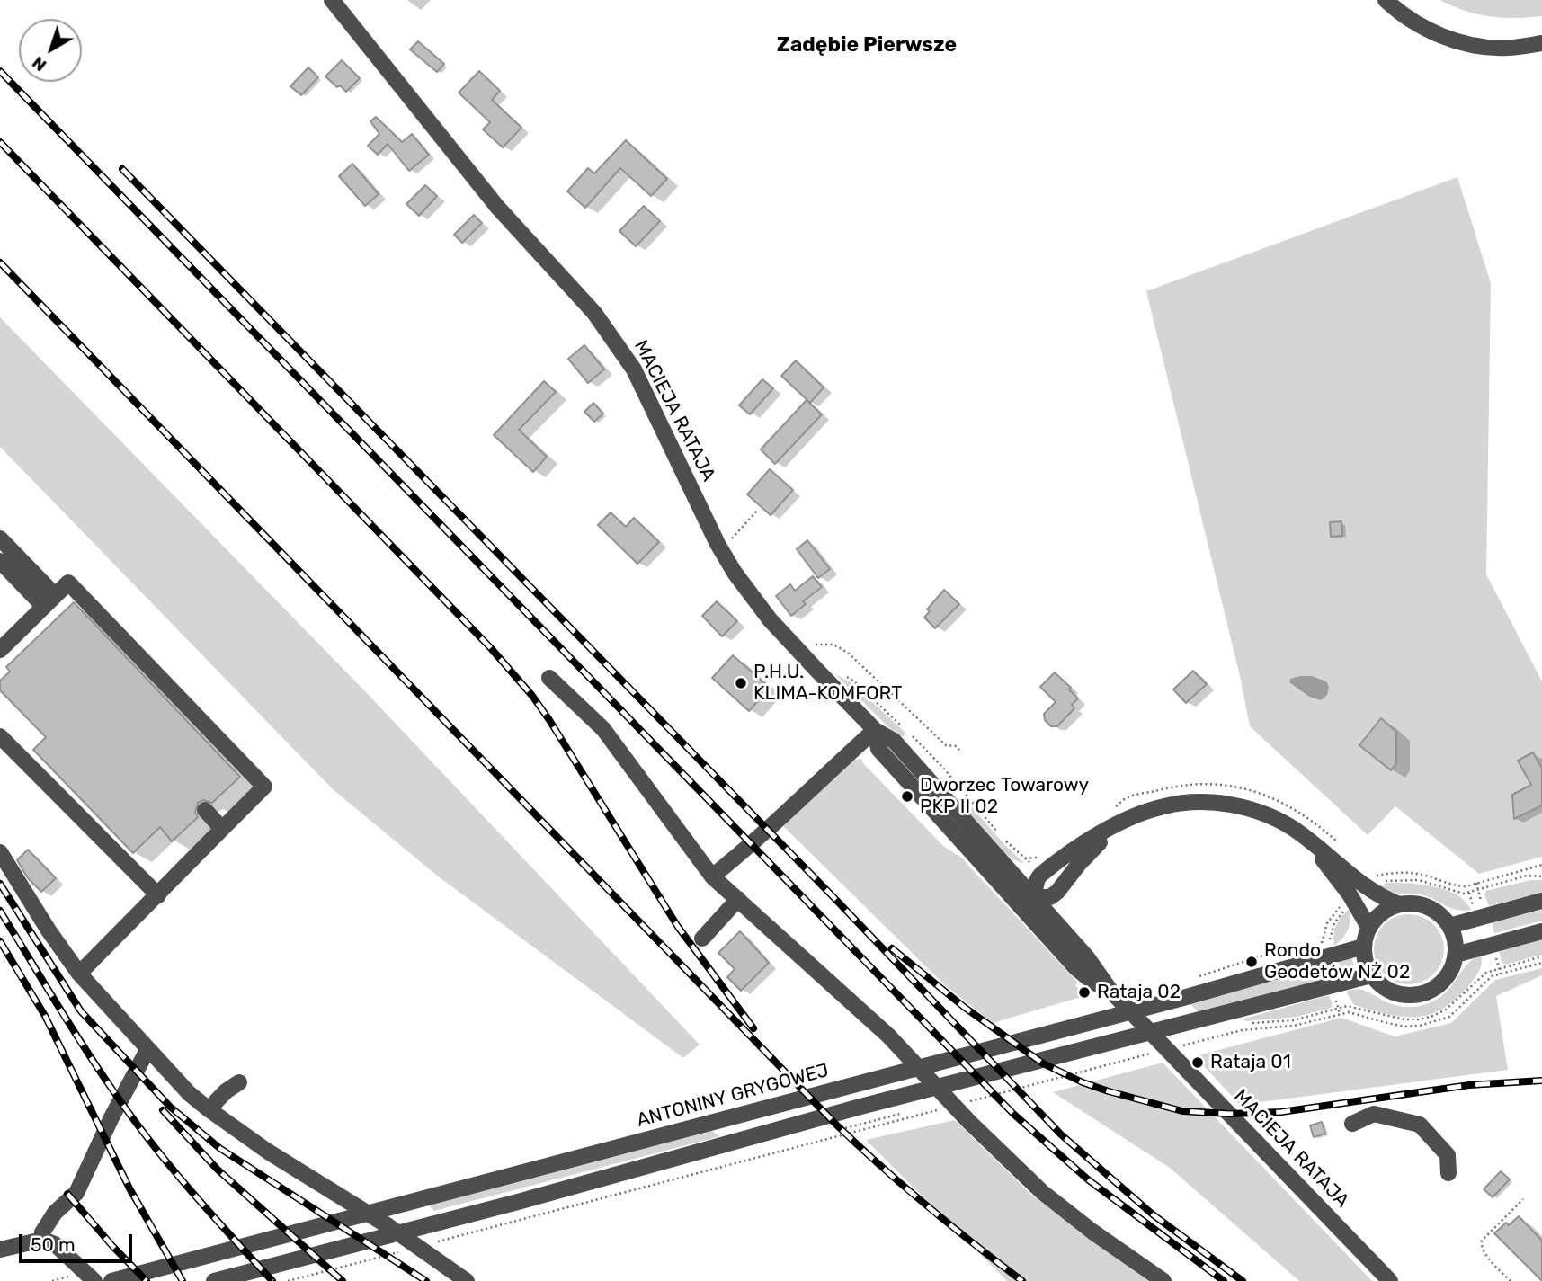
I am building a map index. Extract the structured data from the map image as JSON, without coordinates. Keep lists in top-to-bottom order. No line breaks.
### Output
{"streets":{"street":["MACIEJA RATAJA","ANTONINY GRYGOWEJ"]},"districts":["Zadębie Pierwsze"],"places":["P.H.U. KLIMA-KOMFORT","Dworzec Towarowy PKP II 02","Rondo Geodetów NŻ 02","Rataja 02","Rataja 01"],"scale_bar":"50 m","north":"bottom left"}
